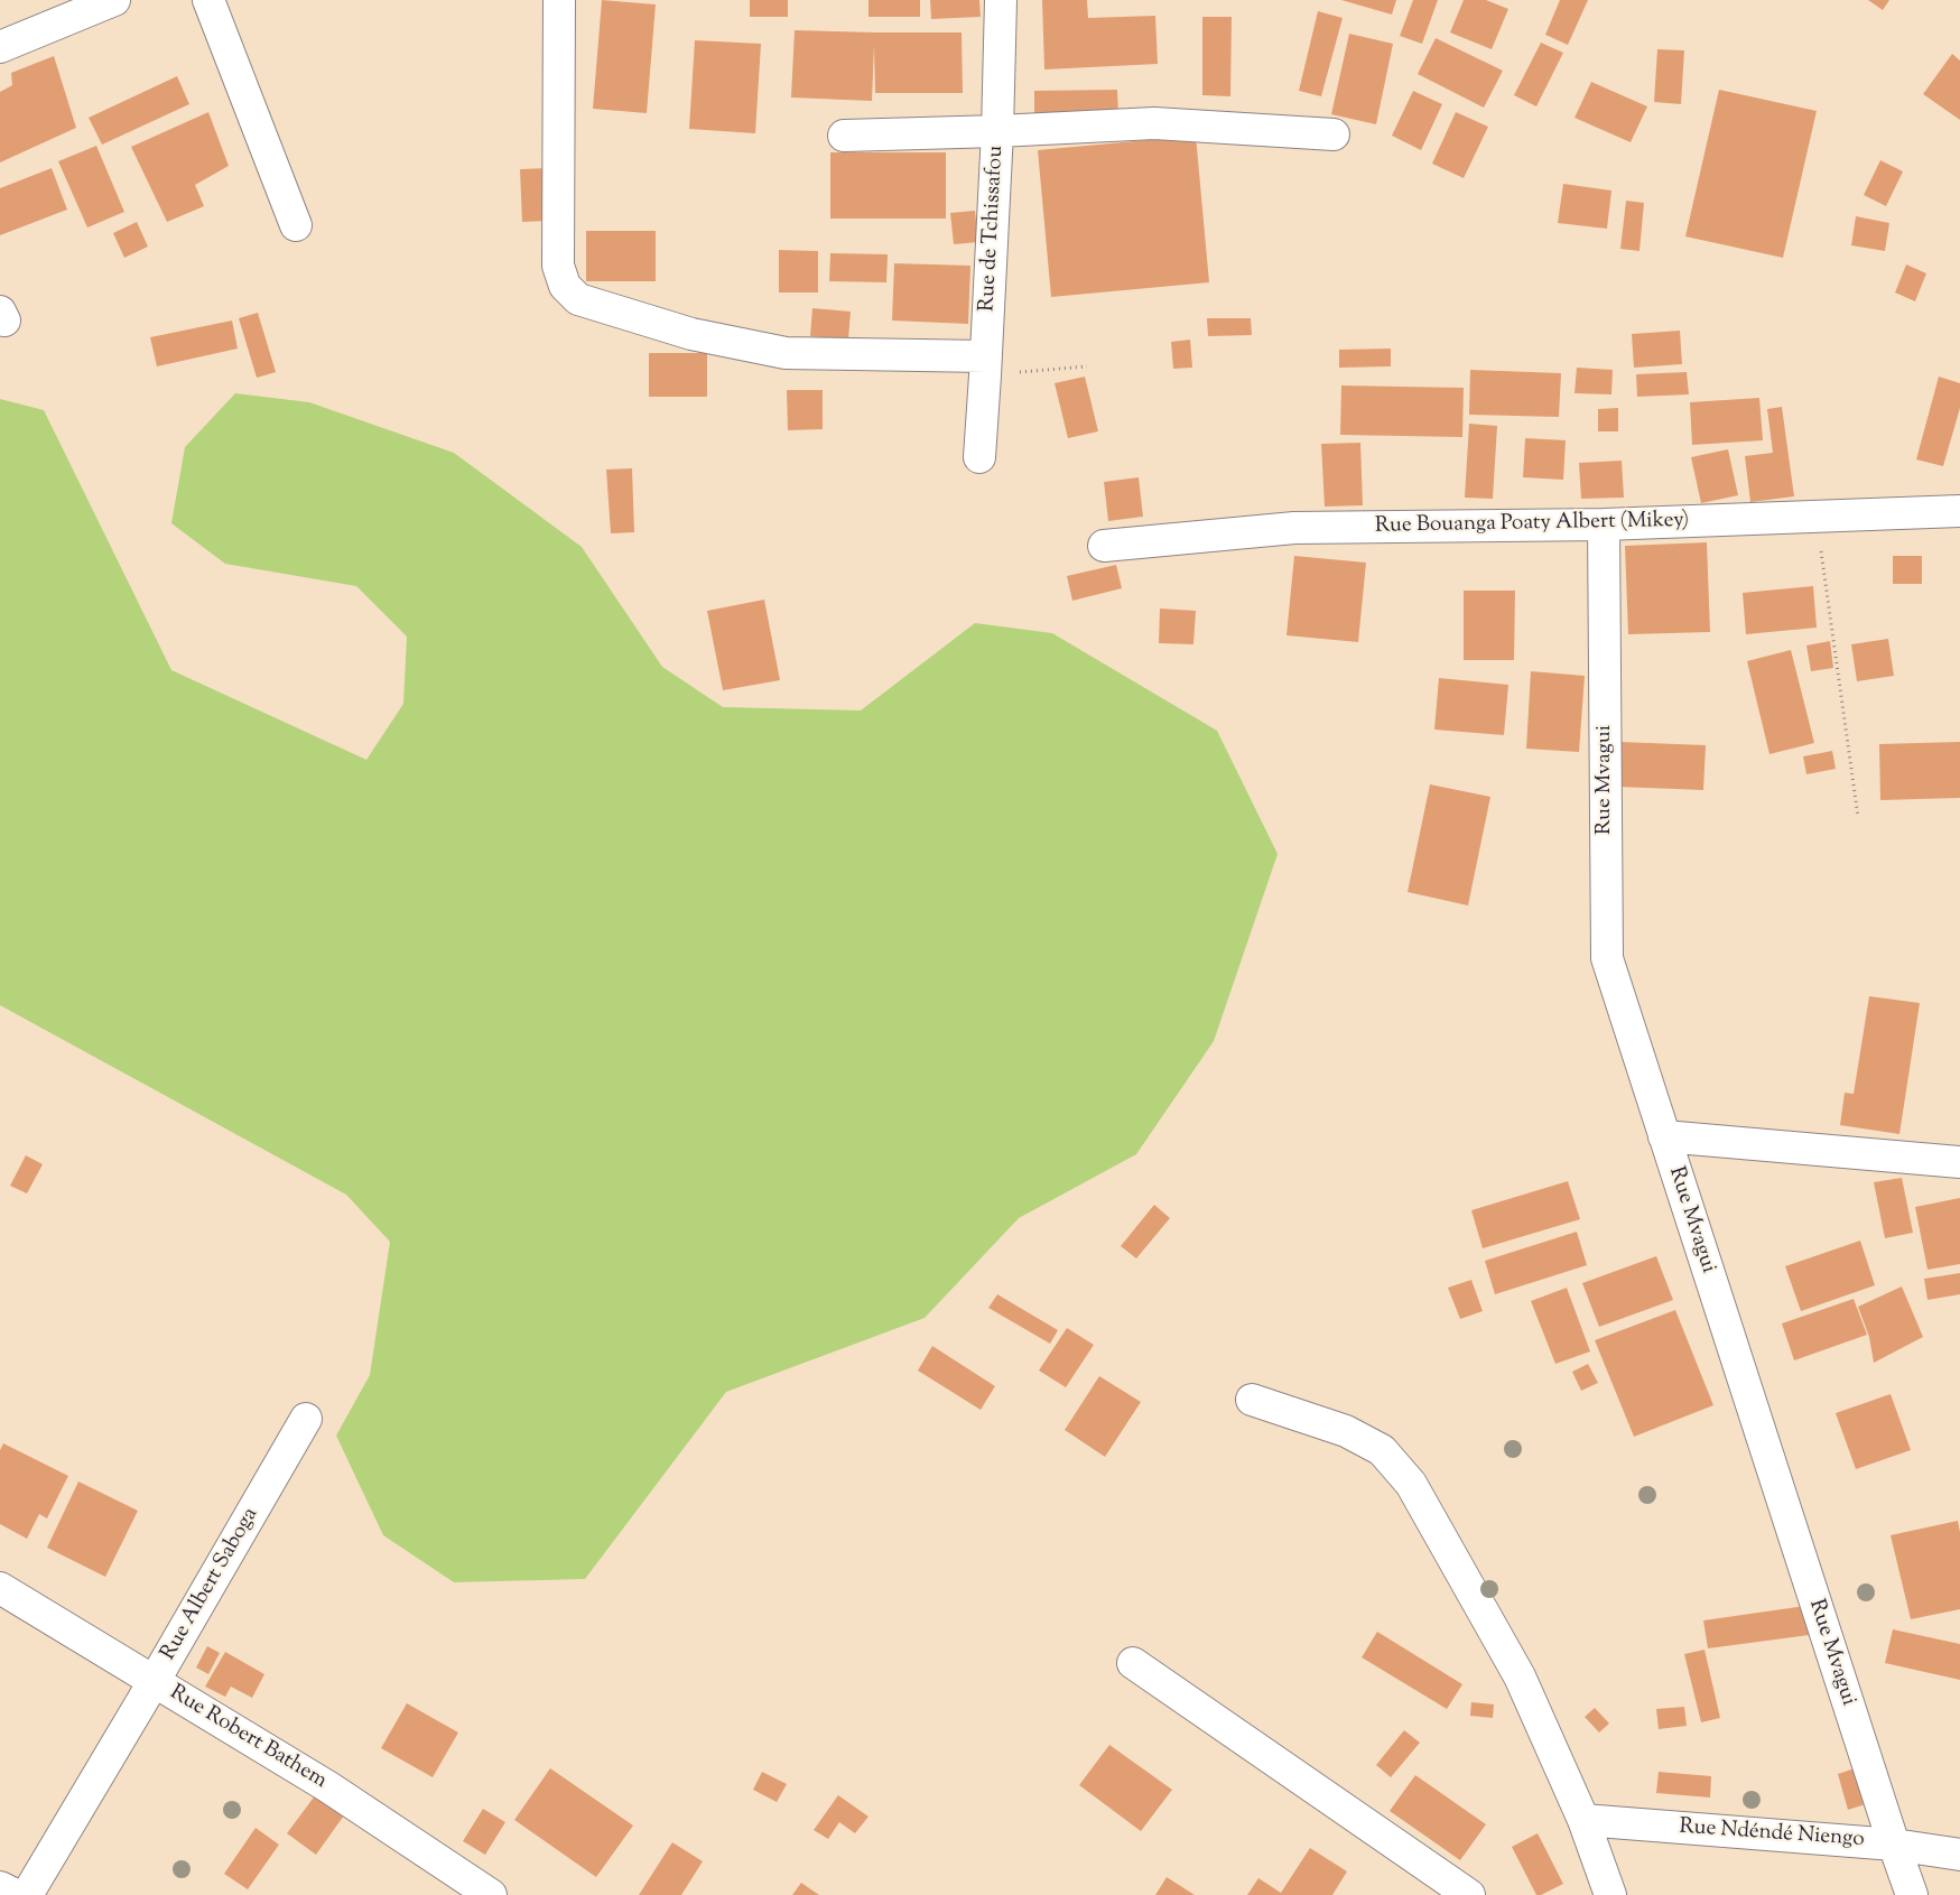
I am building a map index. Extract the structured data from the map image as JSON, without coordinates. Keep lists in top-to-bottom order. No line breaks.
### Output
{"streets":{"street":["Rue de Tchissafou","Rue Bouanga Poaty Albert (Mikey)","Rue Mvagui","Rue Albert Saboga","Rue Robert Bathem","Rue Ndéndé Niengo"]},"crossings":[["Rue Bouanga Poaty Albert (Mikey)","Rue Mvagui"],["Rue Mvagui","Rue Ndéndé Niengo"],["Rue Albert Saboga","Rue Robert Bathem"]]}
